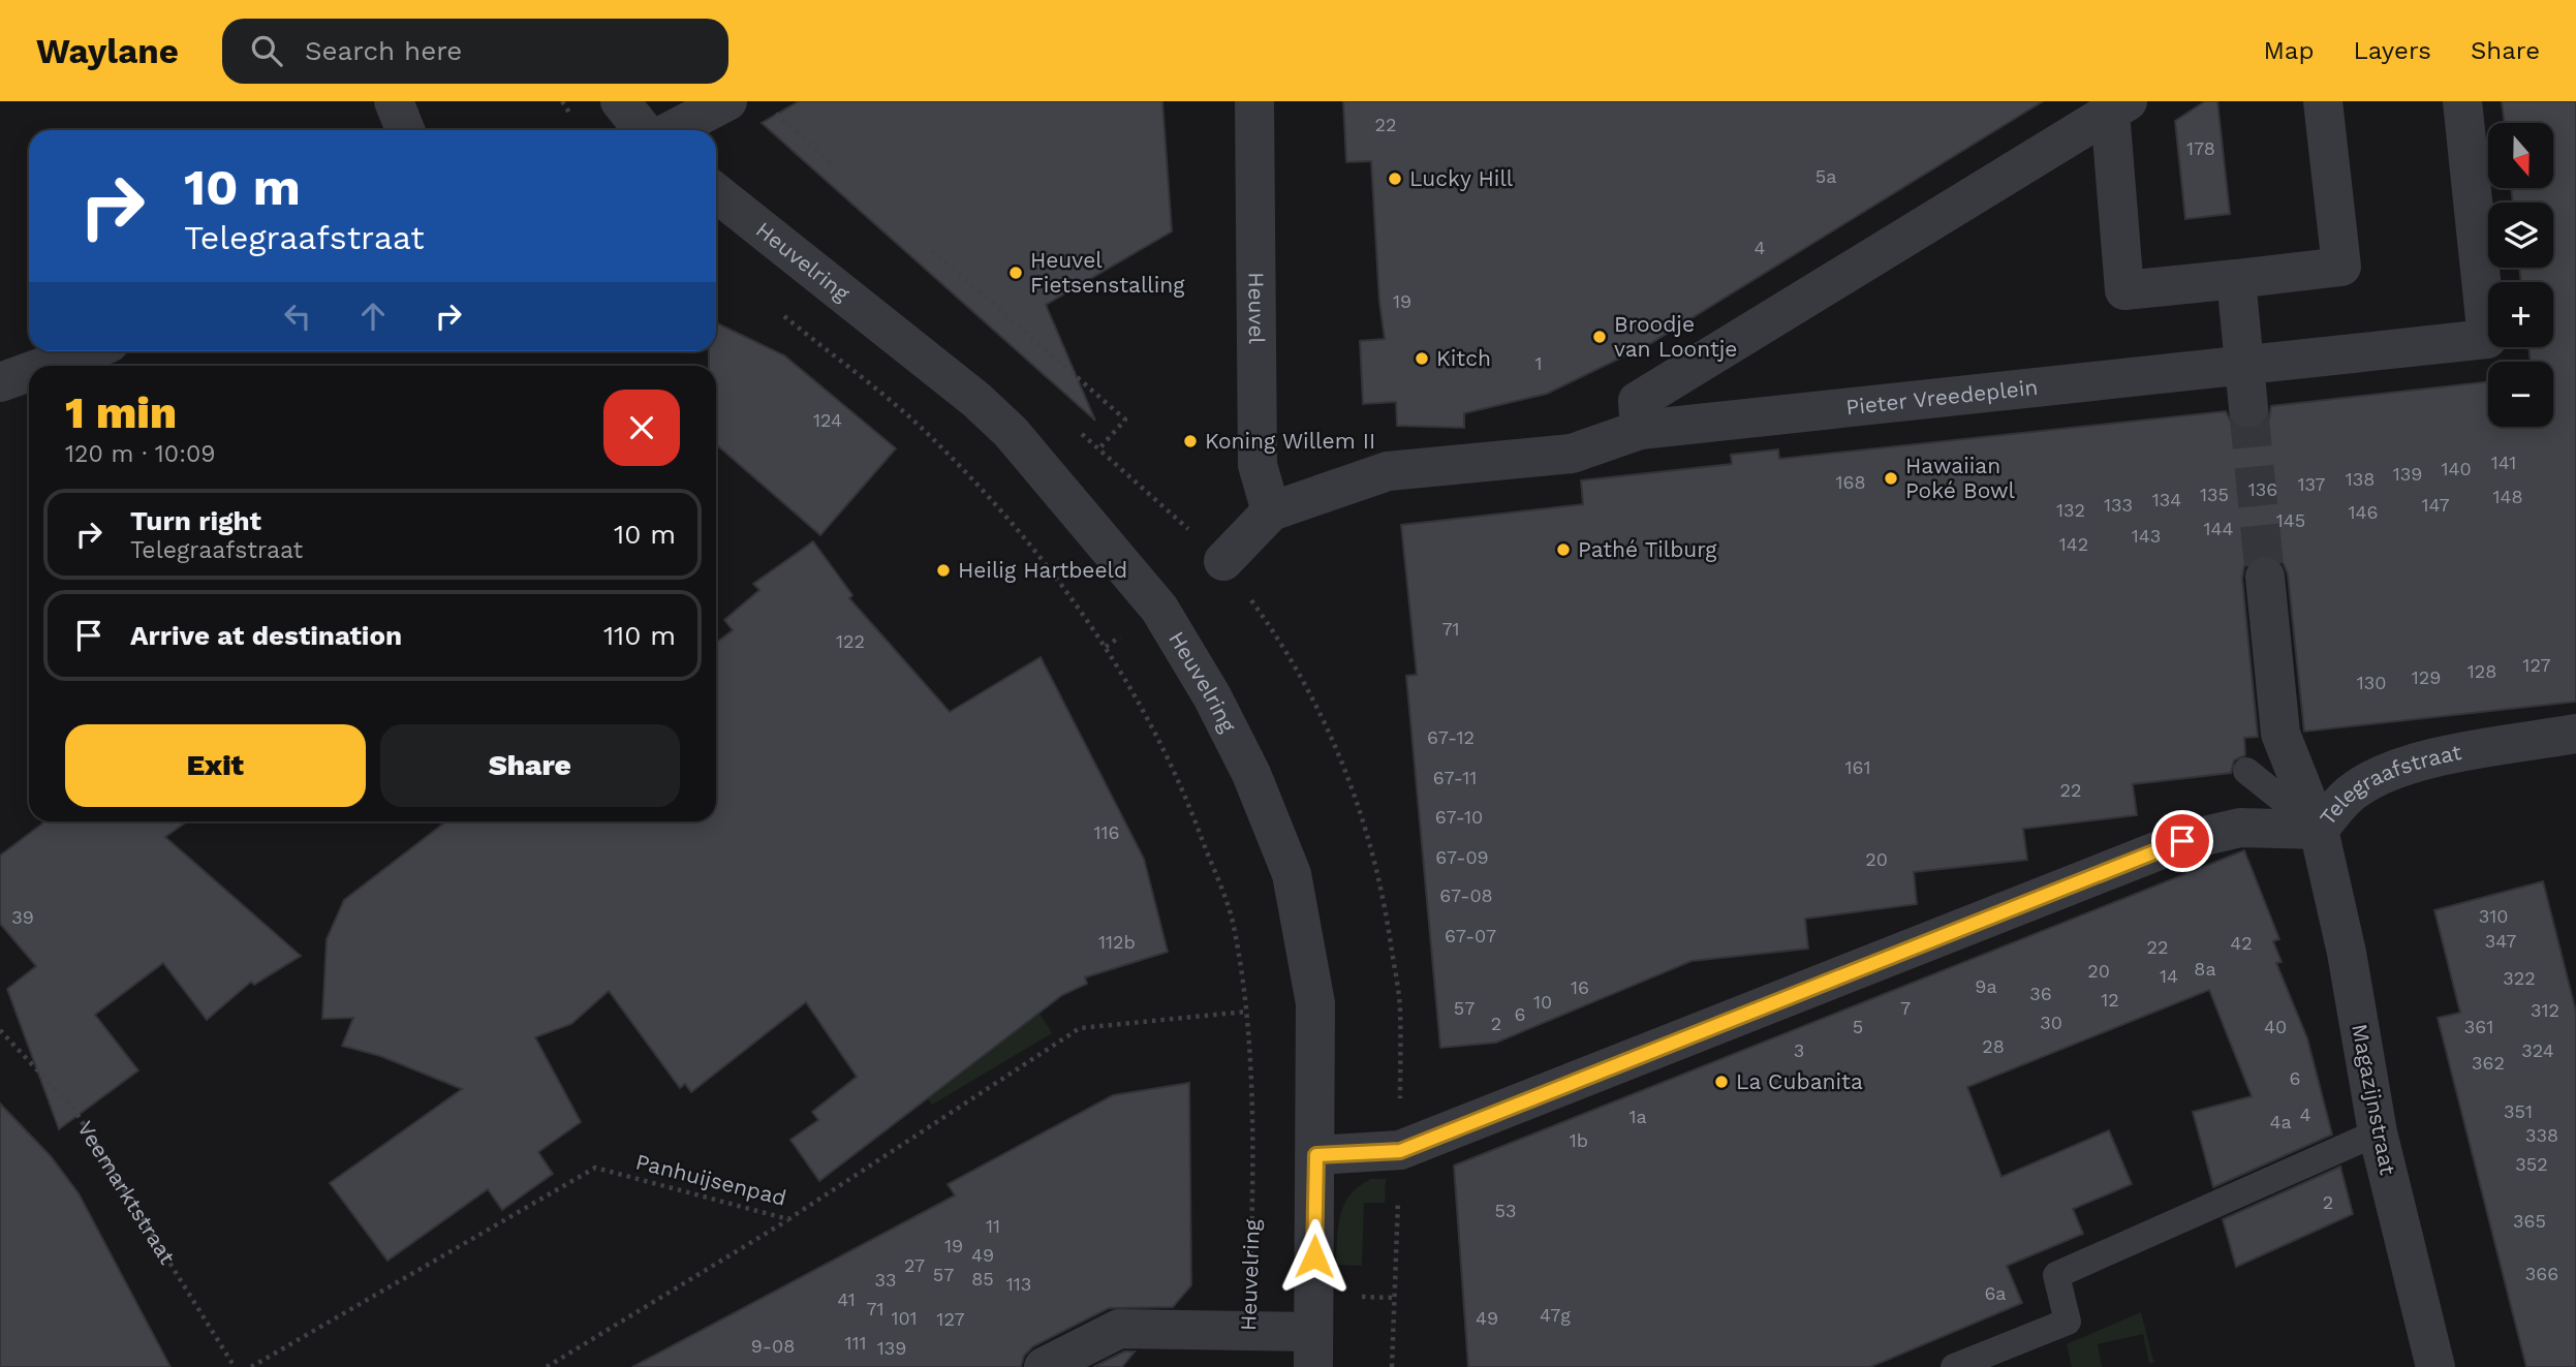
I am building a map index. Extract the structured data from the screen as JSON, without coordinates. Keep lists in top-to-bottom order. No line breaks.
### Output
{"streets":{"street":["Heuvelring","Heuvel","Pieter Vreedeplein","Telegraafstraat","Magazijnstraat"],"path":["Panhuijsenpad","Veemarktstraat"]},"crossings":[["Heuvelring","Telegraafstraat"],["Heuvelring","Panhuijsenpad"],["Heuvel","Pieter Vreedeplein"],["Telegraafstraat","Magazijnstraat"]],"places":["Lucky Hill","Heuvel Fietsenstalling","Broodje van Loontje","Kitch","Koning Willem II","Hawaiian Poké Bowl","Pathé Tilburg","Heilig Hartbeeld","La Cubanita"],"house_numbers":["22","178","5a","4","19","1","124","141","140","139","138","168","137","136","135","148","134","133","147","132","146","145","144","143","142","71","122","127","128","129","130","67-12","161","67-11","22","67-10","116","67-09","20","67-08","310","39","67-07","347","112b","42","22","8a","20","14","322","9a","16","36","12","10","57","7","312","6","30","2","5","40","361","28","3","324","362","6","351","4","1a","4a","338","1b","352","2","53","365","11","19","49","27","366","57","85","33","113","6a","41","71","47g","101","49","127","111","9-08","139"],"north":"bottom","page":{"header":"Waylane","search":"Search here","nav":["Map","Layers","Share"],"map_buttons":["+","−"],"turn":["10 m","Telegraafstraat"],"heading":["1 min","120 m · 10:09"],"list":[{"name":"Turn right","note":"Telegraafstraat","value":"10 m"},{"name":"Arrive at destination","value":"110 m"}],"buttons":["Exit","Share"]}}
